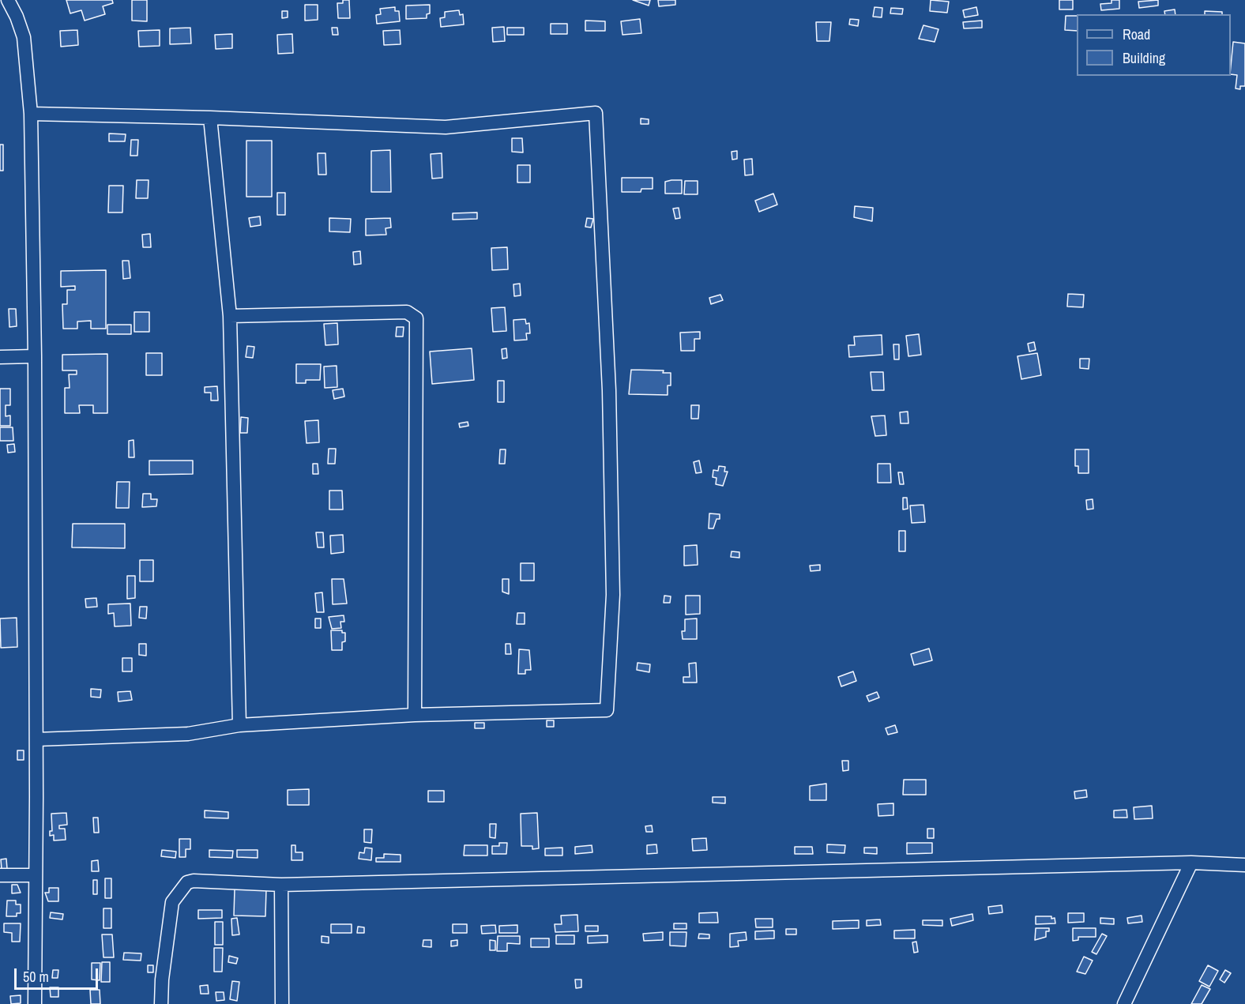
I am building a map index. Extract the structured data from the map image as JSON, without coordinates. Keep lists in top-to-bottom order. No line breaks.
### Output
{"legend":["Road","Building"],"scale_bar":"50 m"}
